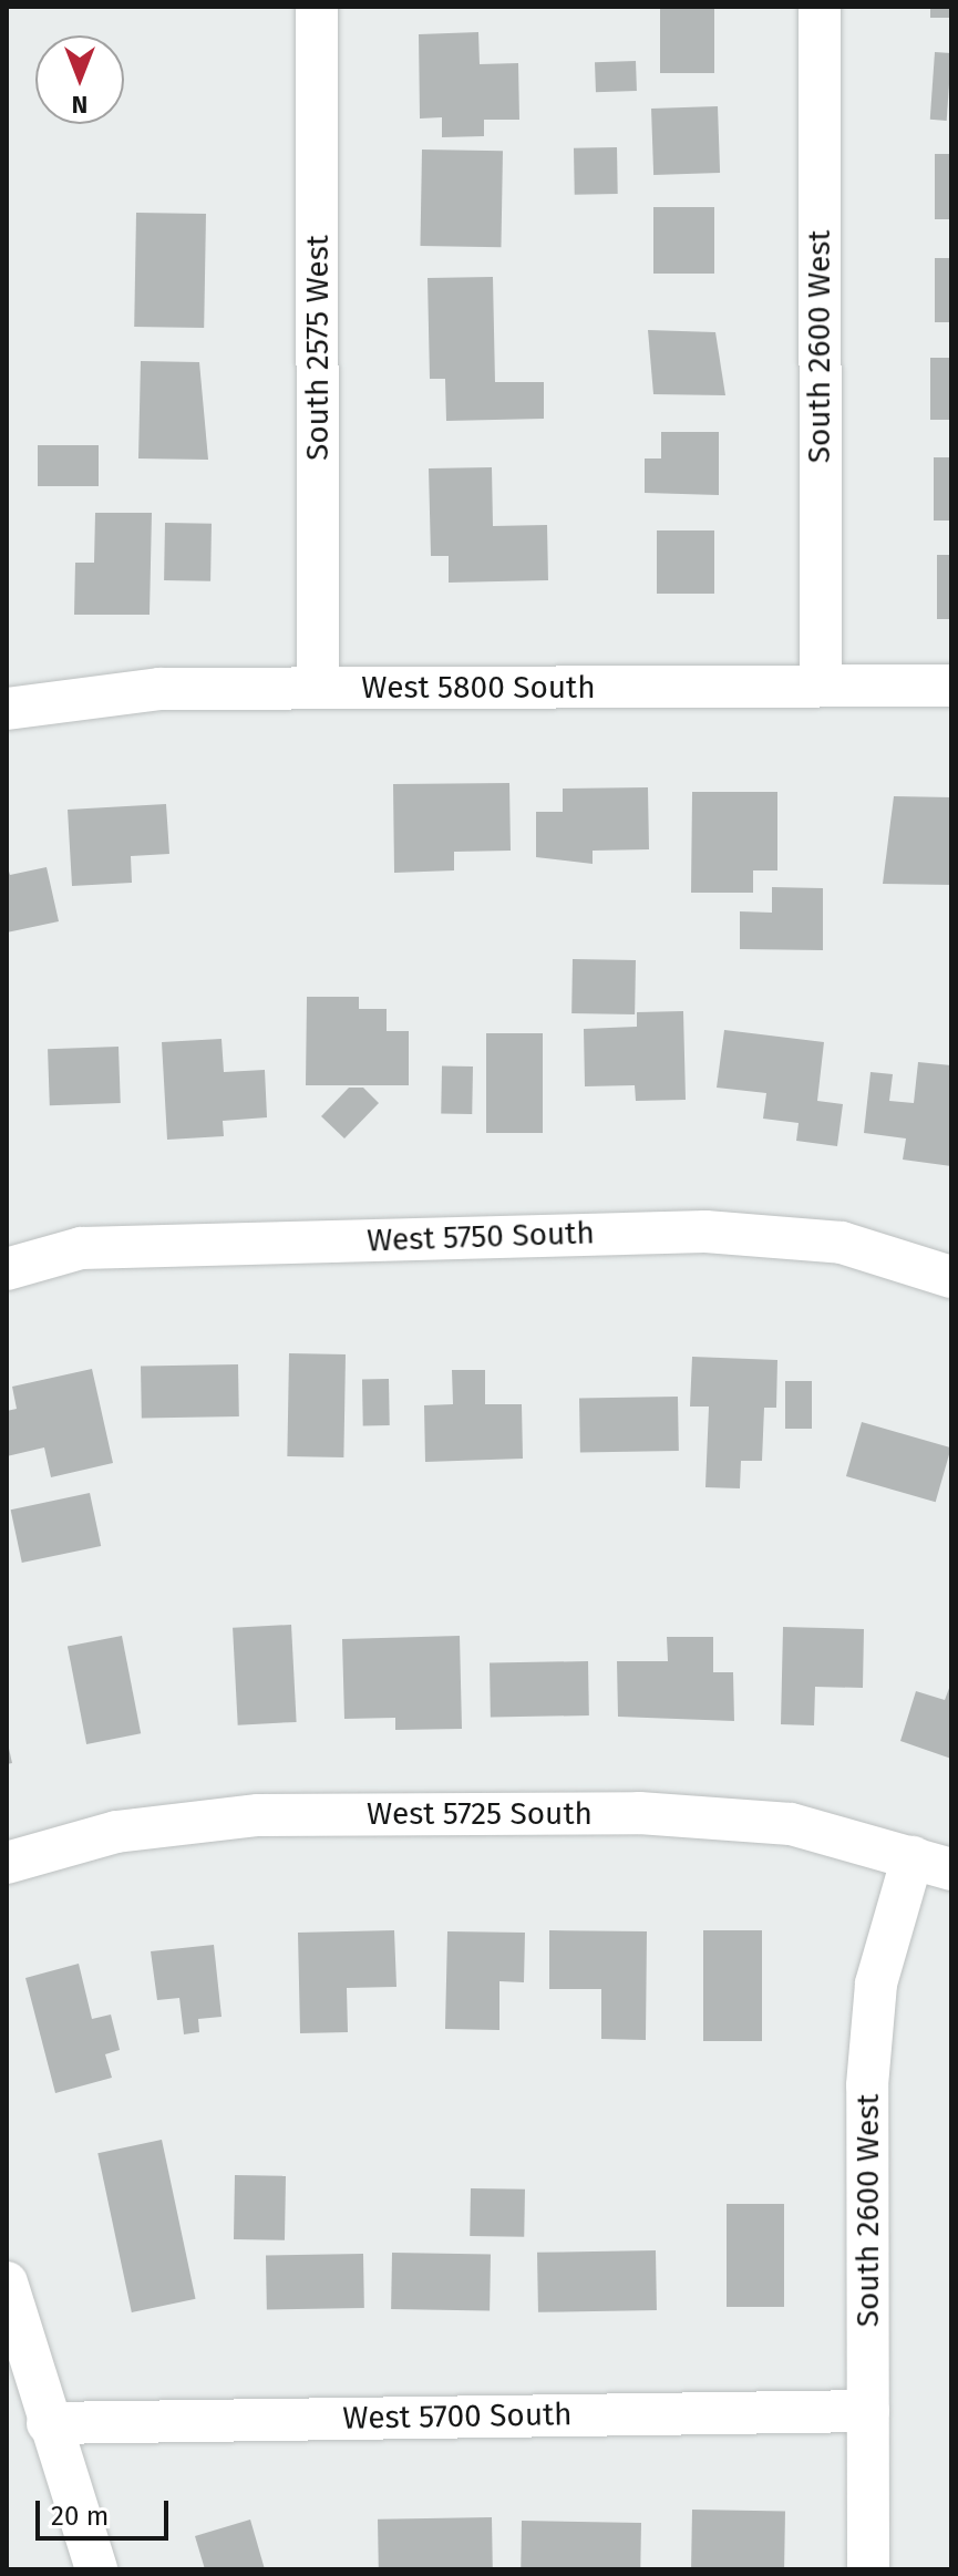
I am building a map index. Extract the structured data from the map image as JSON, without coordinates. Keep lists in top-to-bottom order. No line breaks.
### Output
{"streets":{"street":["South 2600 West","South 2575 West","West 5800 South","West 5750 South","West 5725 South","West 5700 South"]},"crossings":[["South 2600 West","West 5800 South"],["South 2600 West","West 5725 South"],["South 2600 West","West 5700 South"],["South 2575 West","West 5800 South"]],"scale_bar":"20 m","north":"bottom"}
